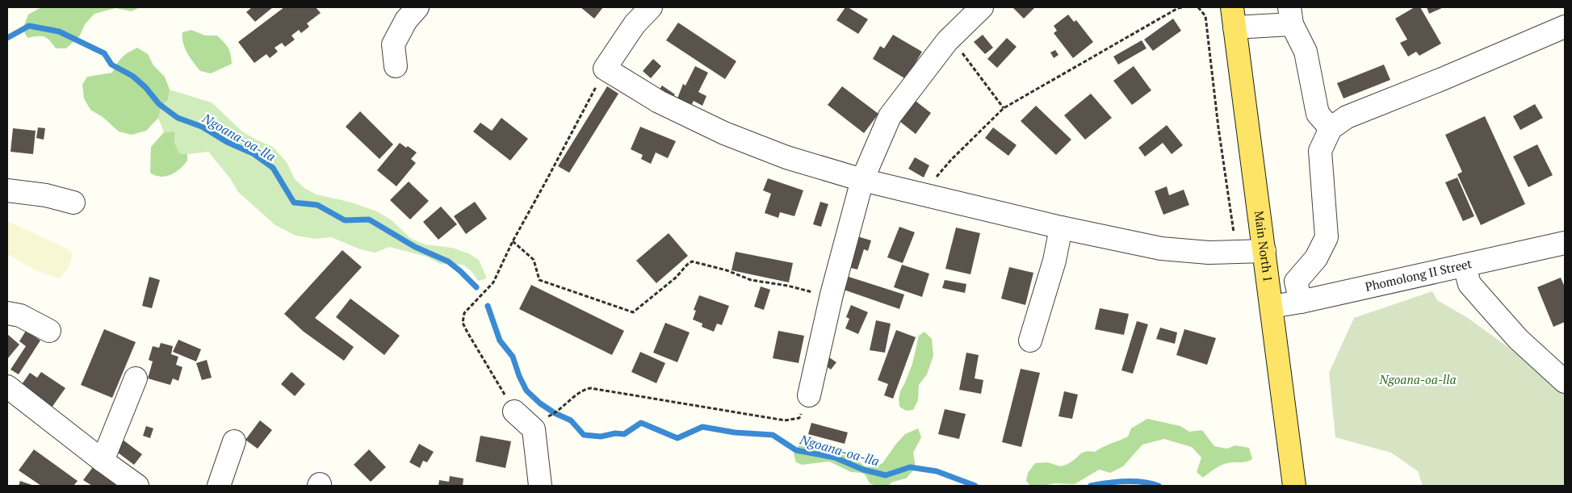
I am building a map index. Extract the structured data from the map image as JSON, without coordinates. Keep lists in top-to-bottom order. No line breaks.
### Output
{"streets":{"main road":["Main North 1"],"street":["Phomolong II Street"]},"crossings":[["Main North 1","Phomolong II Street"]],"water":["Ngoana-oa-lla"],"parks":["Ngoana-oa-lla"]}
